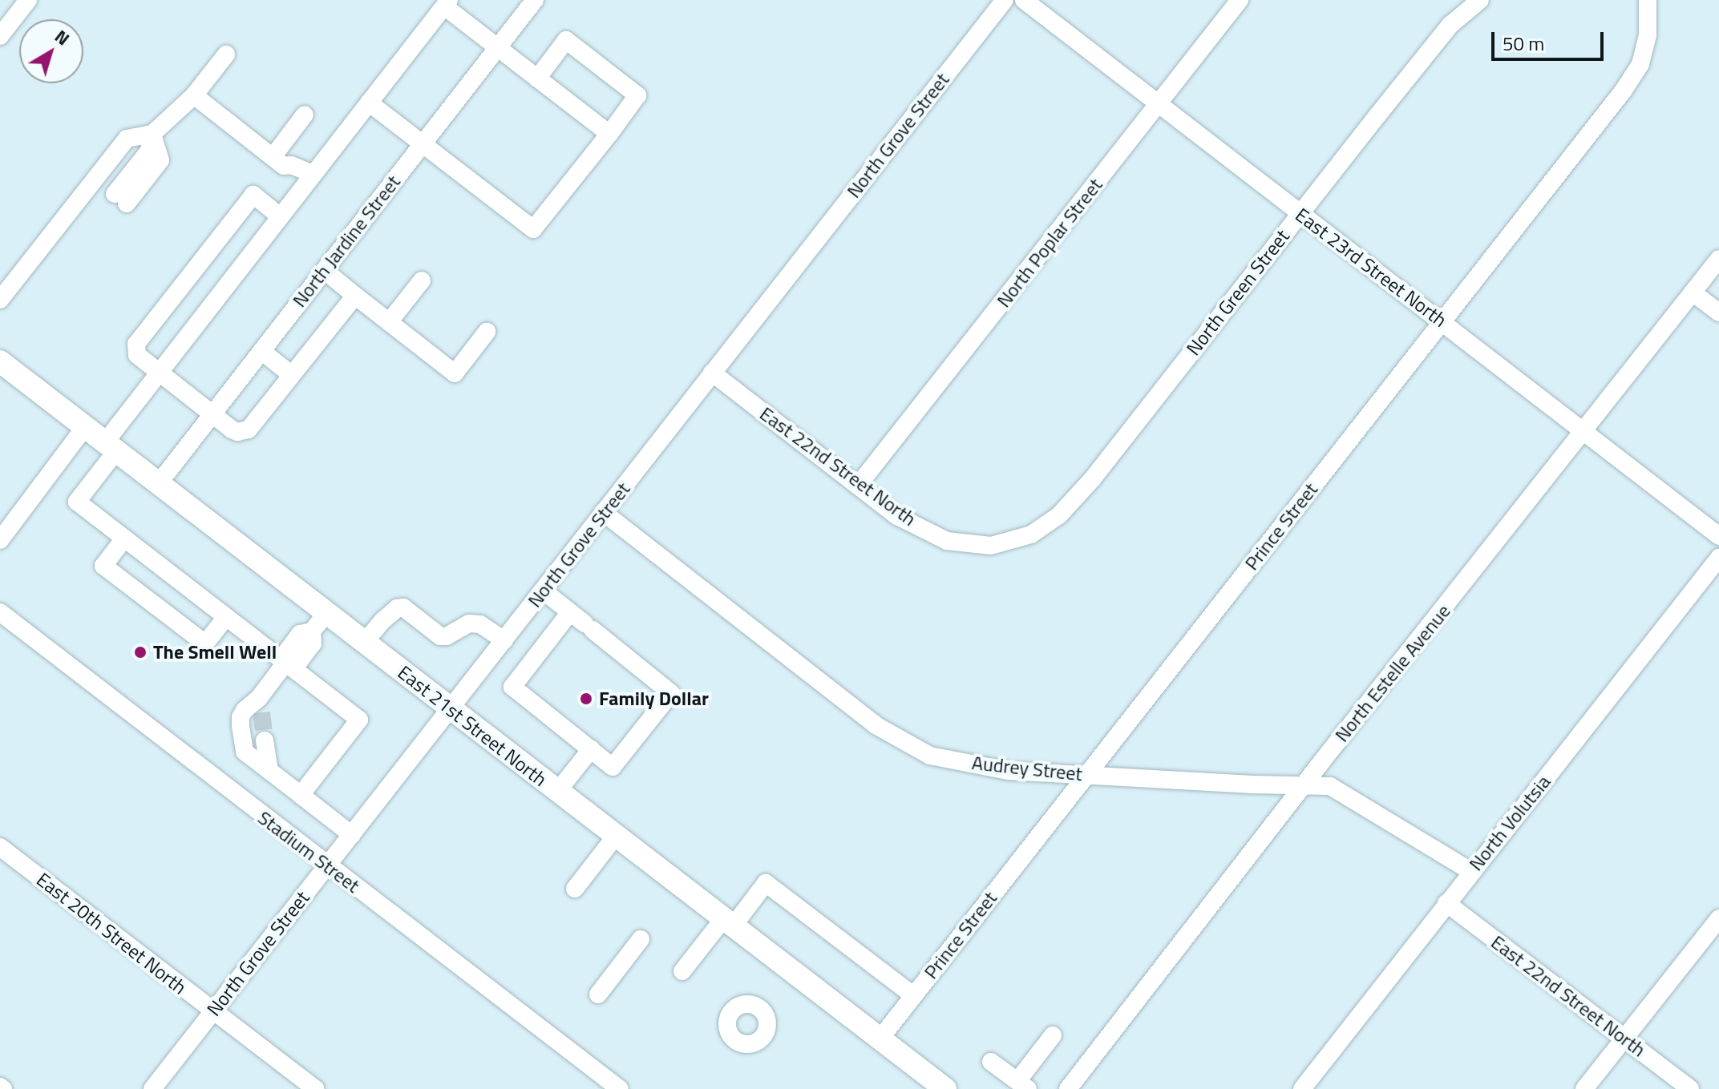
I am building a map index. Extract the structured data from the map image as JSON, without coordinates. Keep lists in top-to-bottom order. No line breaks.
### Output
{"streets":{"main road":["East 21st Street North"],"street":["North Grove Street","North Jardine Street","North Poplar Street","East 23rd Street North","North Green Street","East 22nd Street North","Prince Street","North Estelle Avenue","Audrey Street","North Volutsia","Stadium Street","East 20th Street North"]},"crossings":[["North Grove Street","East 22nd Street North"],["North Grove Street","East 21st Street North"],["North Grove Street","Audrey Street"],["North Grove Street","Stadium Street"],["North Grove Street","East 20th Street North"],["North Jardine Street","East 21st Street North"],["North Poplar Street","East 23rd Street North"],["North Poplar Street","East 22nd Street North"],["East 23rd Street North","North Green Street"],["East 23rd Street North","Prince Street"],["East 23rd Street North","North Estelle Avenue"],["North Green Street","East 22nd Street North"],["East 22nd Street North","North Volutsia"],["Prince Street","East 21st Street North"],["Prince Street","Audrey Street"],["North Estelle Avenue","Audrey Street"],["Audrey Street","North Volutsia"]],"places":["The Smell Well","Family Dollar"],"scale_bar":"50 m","north":"top right"}
